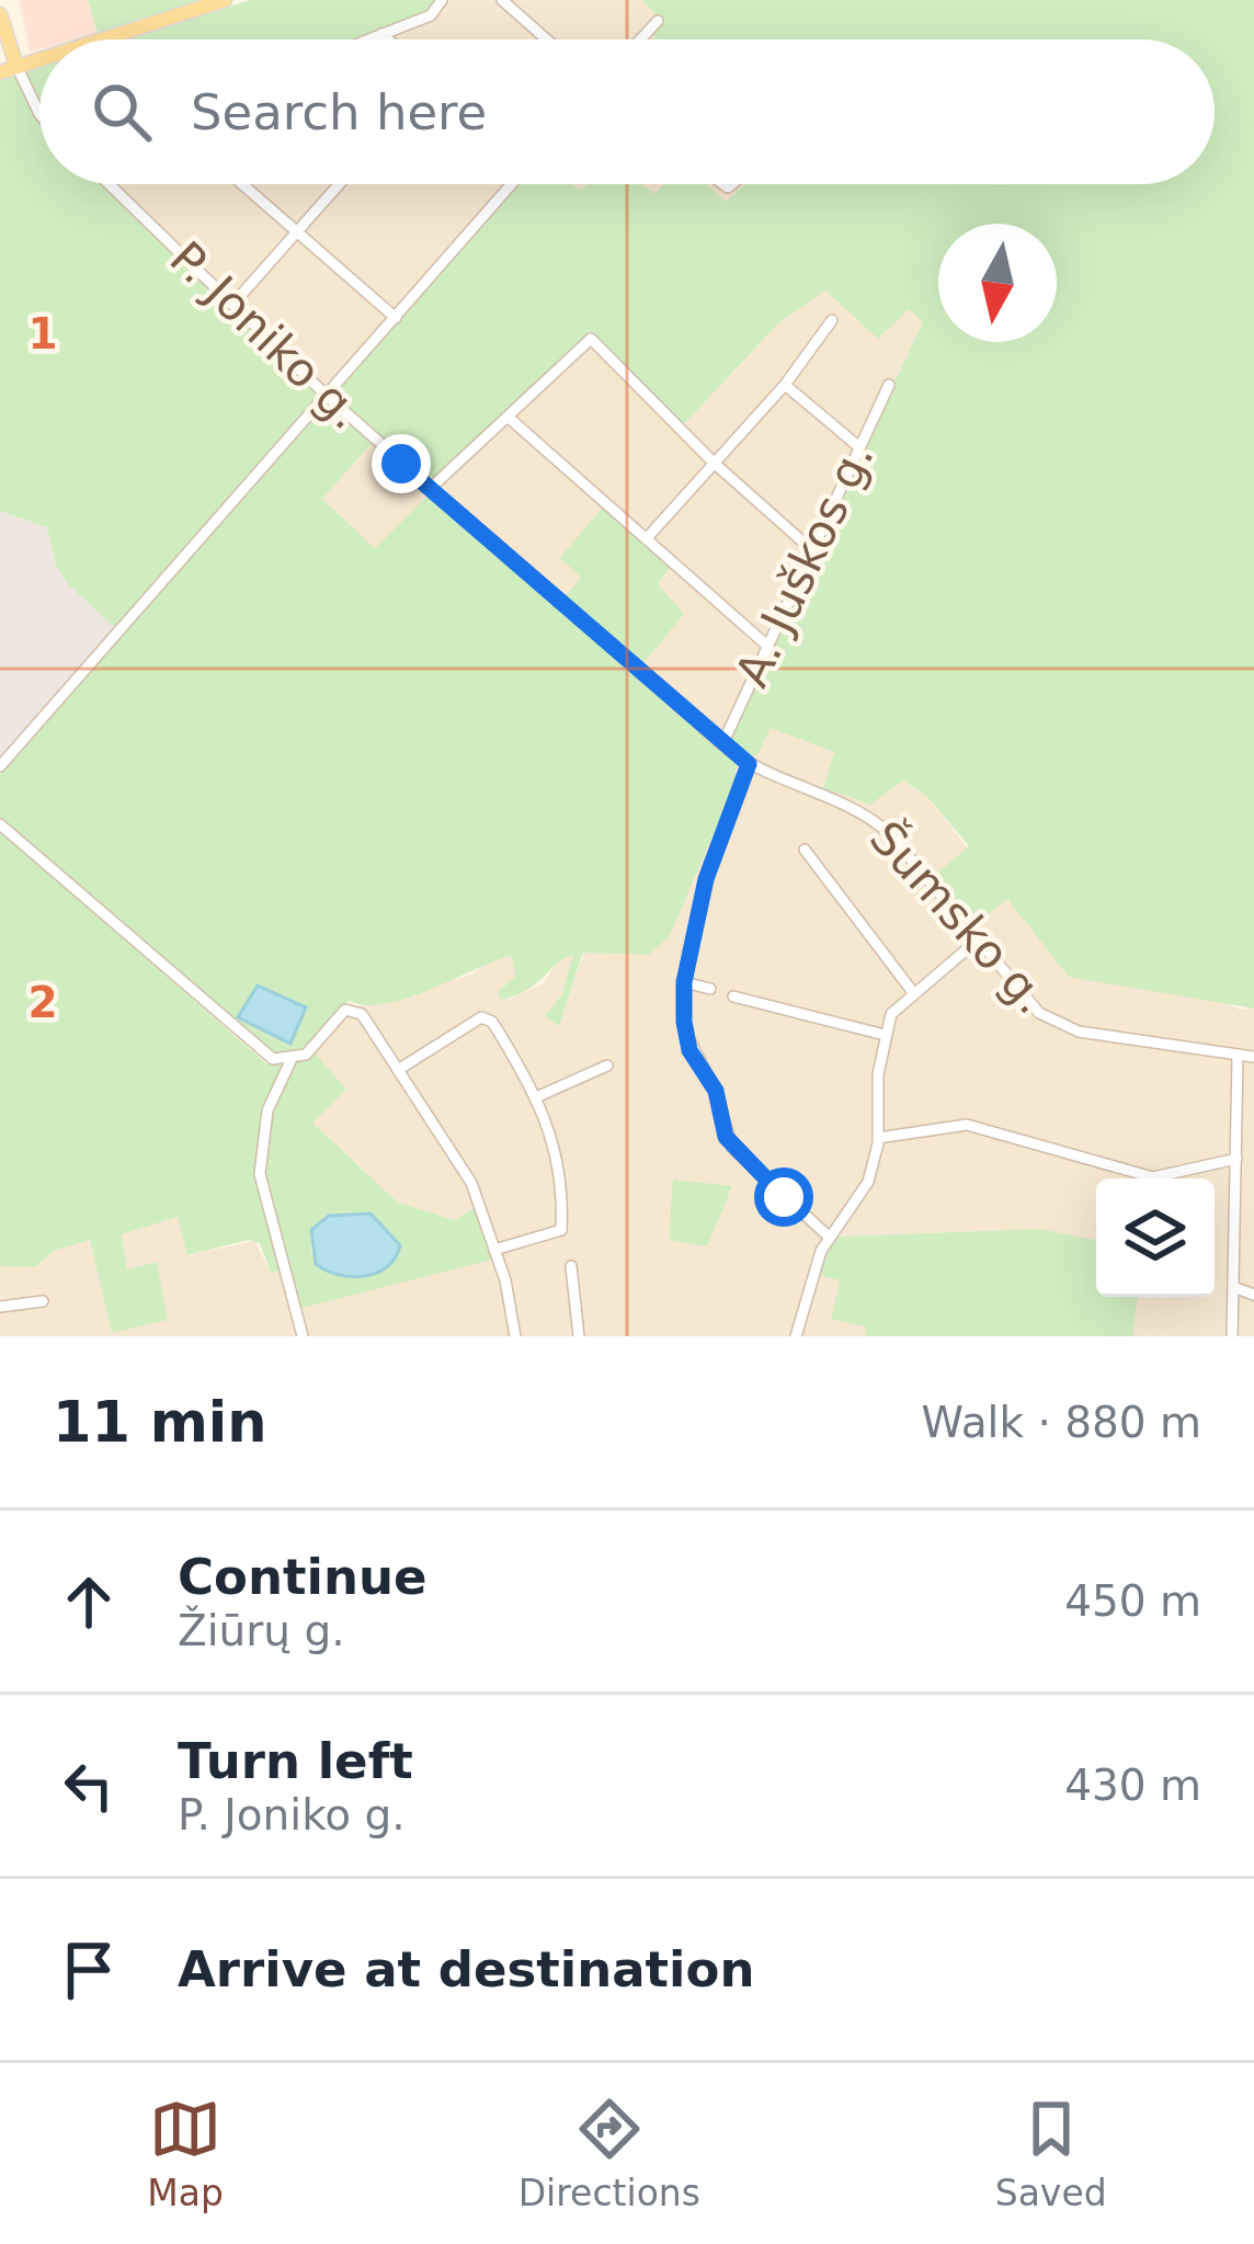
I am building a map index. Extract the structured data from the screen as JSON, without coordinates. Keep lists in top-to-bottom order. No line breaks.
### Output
{"streets":{"street":["P. Joniko g.","A. Juškos g.","Šumsko g."]},"crossings":[["P. Joniko g.","A. Juškos g."],["P. Joniko g.","Šumsko g."]],"north":"bottom","page":{"search":"Search here","heading":["11 min","Walk · 880 m"],"list":[["Continue","Žiūrų g.","450 m"],["Turn left","P. Joniko g.","430 m"],"Arrive at destination"],"nav":["Map","Directions","Saved"]},"grid":{"rows":["1","2"]}}
